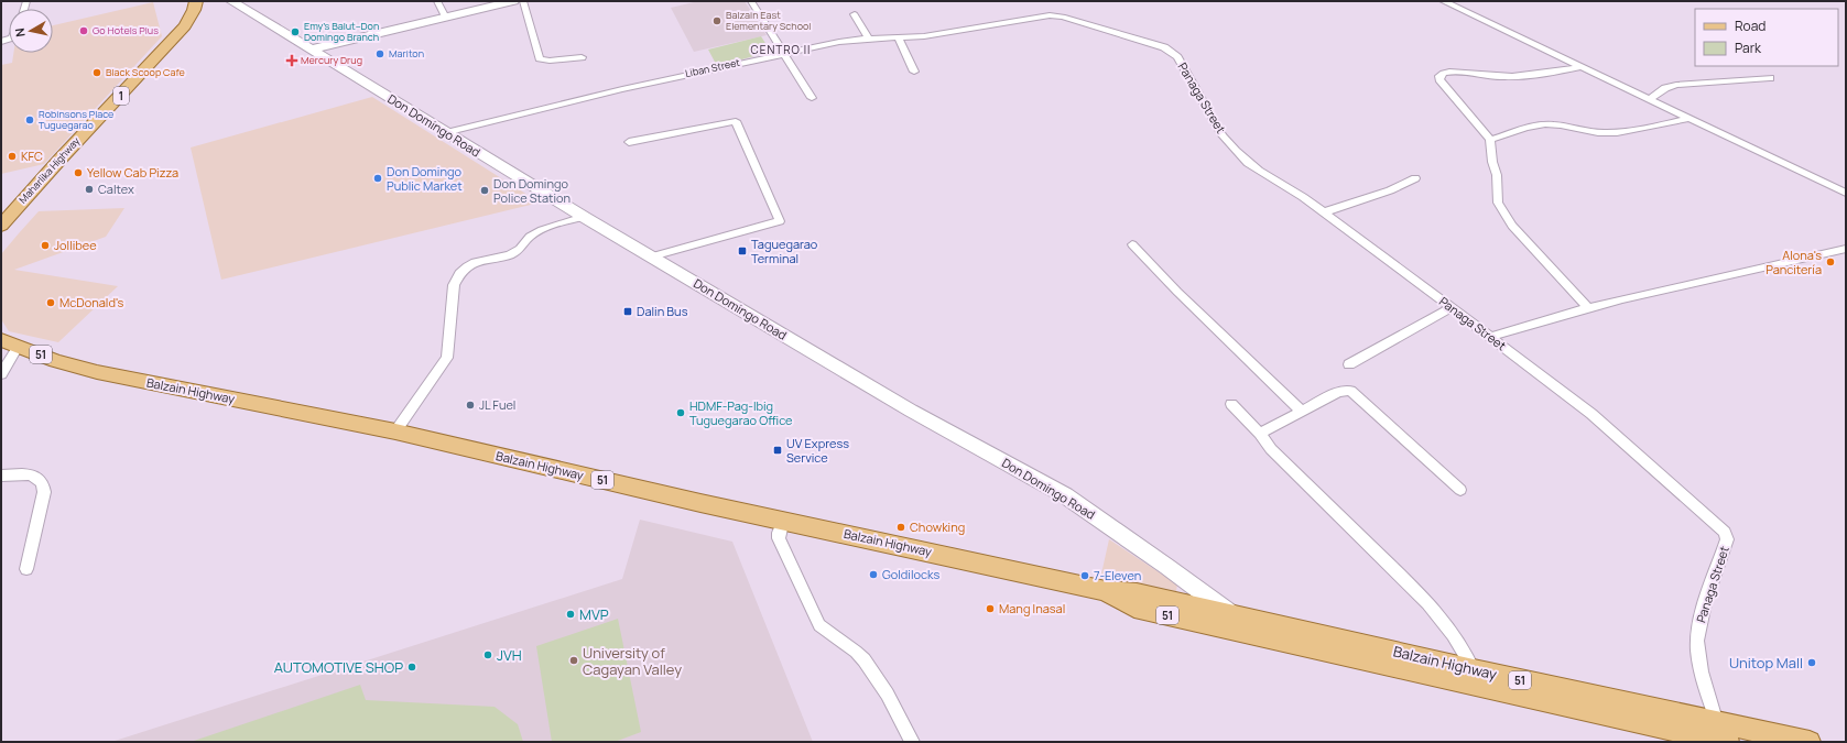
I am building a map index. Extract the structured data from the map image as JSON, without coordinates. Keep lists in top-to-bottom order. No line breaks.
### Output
{"streets":{"main road":["1","Don Domingo Road","Maharlika Highway","51","Balzain Highway"],"street":["Liban Street","Panaga Street"]},"crossings":[["Liban Street","Panaga Street"],["Liban Street","Don Domingo Road"],["Panaga Street","Balzain Highway"],["Don Domingo Road","Balzain Highway"]],"districts":["CENTRO II"],"places":{"other":["Balzain East Elementary School","Go Hotels Plus","Emy’s Balut–Don Domingo Branch","Mariton","Black Scoop Cafe","Robinsons Place Tuguegarao","KFC","Yellow Cab Pizza","Don Domingo Public Market","Caltex","Don Domingo Police Station","Jollibee","Alona's Pancitería","McDonald's","JL Fuel","HDMF-Pag-Ibig Tuguegarao Office","Chowking","Goldilocks","7-Eleven","Mang Inasal","MVP","JVH","University of Cagayan Valley","Unitop Mall","AUTOMOTIVE SHOP"],"health":["Mercury Drug"],"transit":["Taguegarao Terminal","Dalin Bus","UV Express Service"]},"legend":["Road","Park"],"north":"left"}
